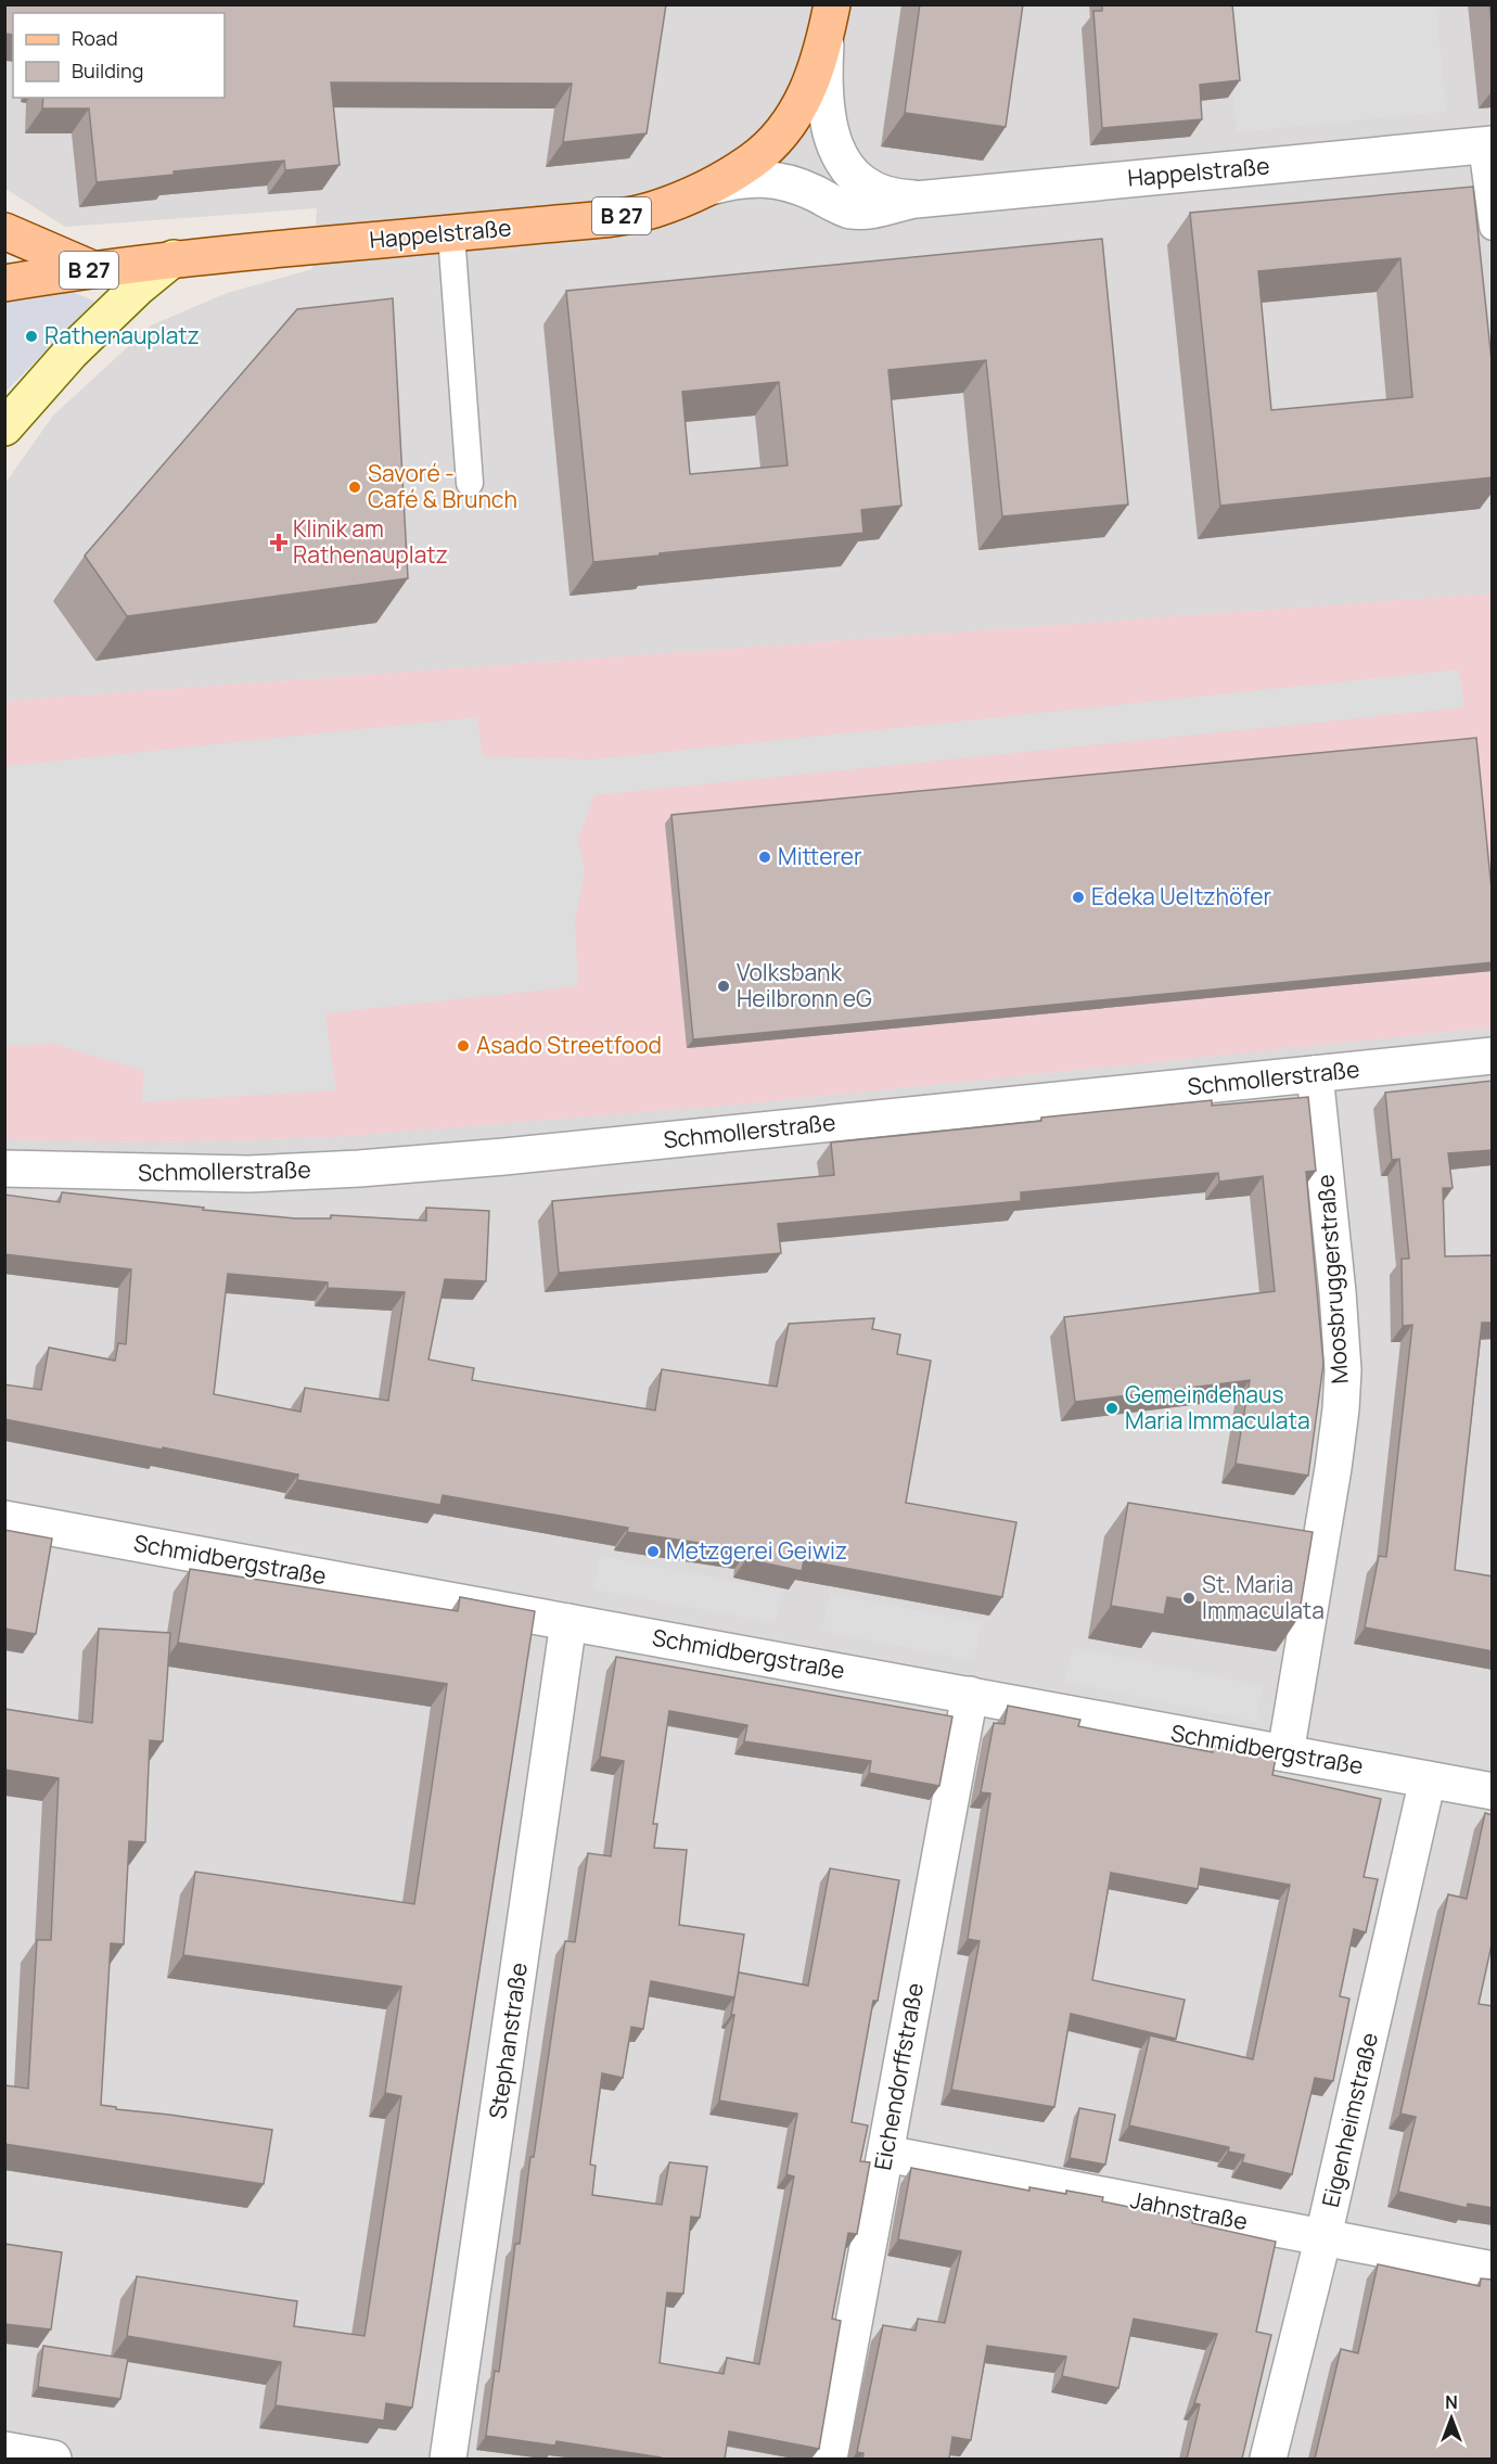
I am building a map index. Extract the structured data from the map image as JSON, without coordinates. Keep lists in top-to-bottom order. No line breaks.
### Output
{"streets":{"main road":["Happelstraße","B 27"],"street":["Schmollerstraße","Moosbruggerstraße","Schmidbergstraße","Stephanstraße","Eichendorffstraße","Eigenheimstraße","Jahnstraße"]},"crossings":[["Happelstraße","B 27"],["Schmollerstraße","Moosbruggerstraße"],["Moosbruggerstraße","Schmidbergstraße"],["Schmidbergstraße","Stephanstraße"],["Schmidbergstraße","Eichendorffstraße"],["Schmidbergstraße","Eigenheimstraße"],["Eichendorffstraße","Jahnstraße"],["Eigenheimstraße","Jahnstraße"]],"places":{"other":["Rathenauplatz","Savoré - Café & Brunch","Mitterer","Edeka Ueltzhöfer","Volksbank Heilbronn eG","Asado Streetfood","Gemeindehaus Maria Immaculata","Metzgerei Geiwiz","St. Maria Immaculata"],"health":["Klinik am Rathenauplatz"]},"legend":["Road","Building"],"north":"top"}
